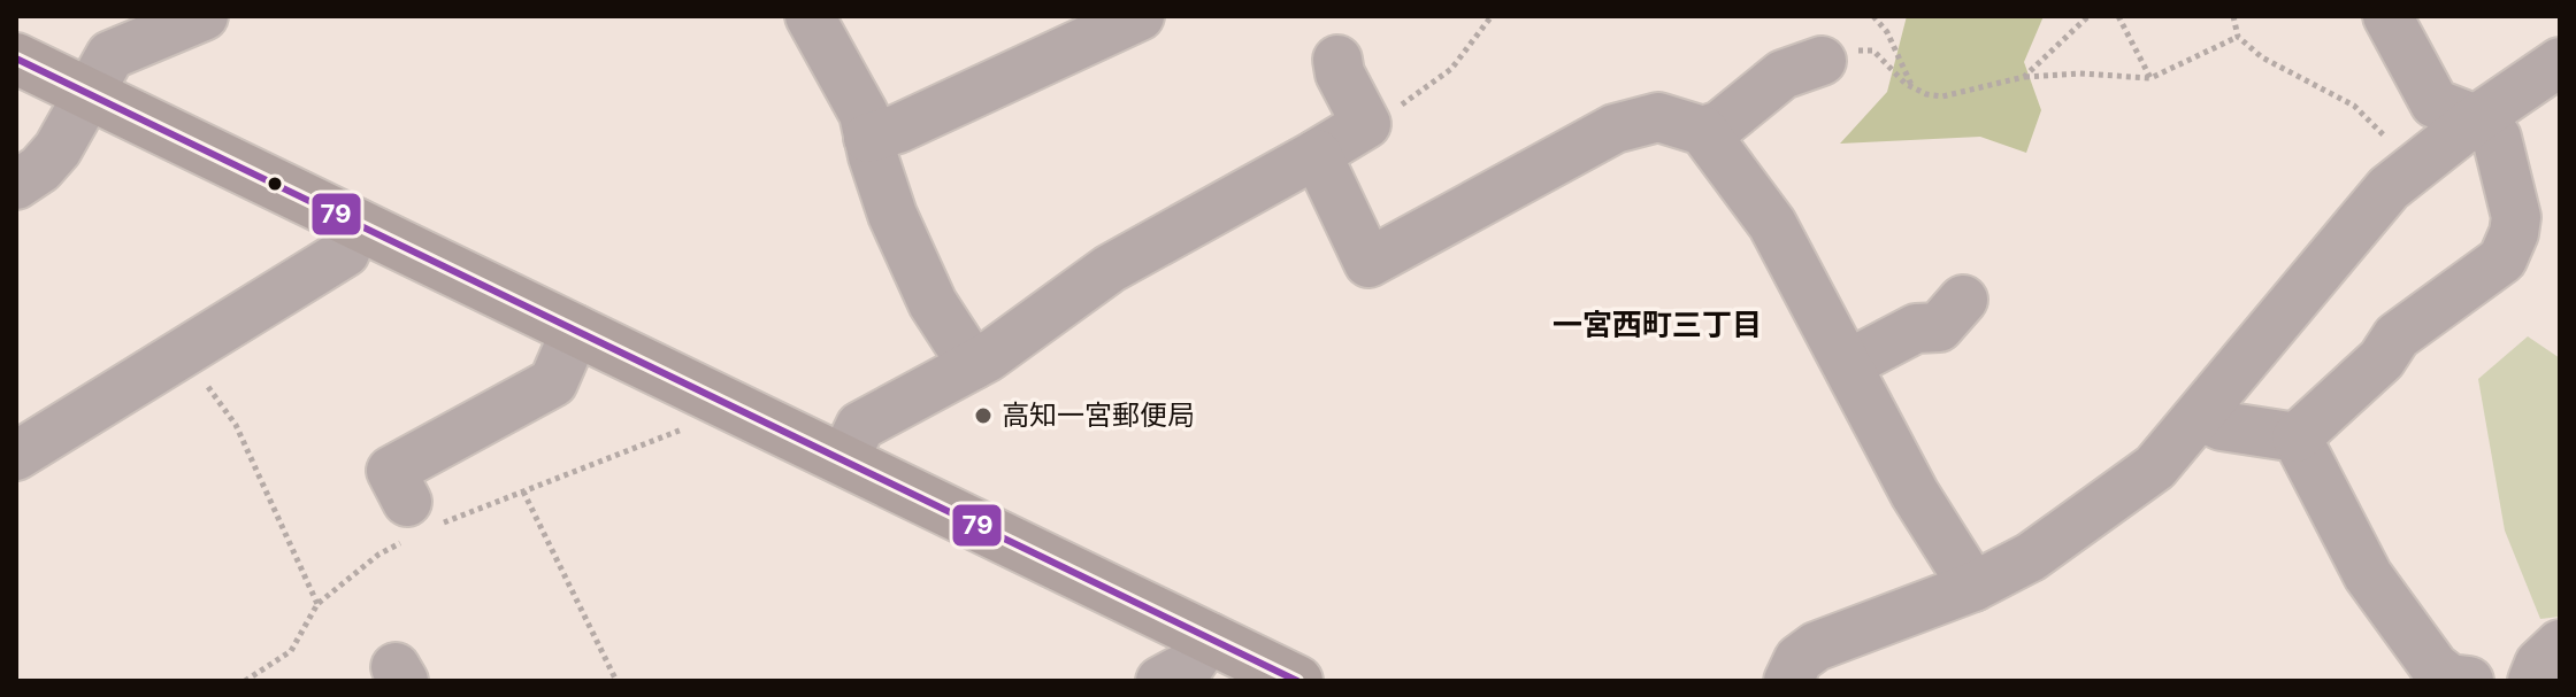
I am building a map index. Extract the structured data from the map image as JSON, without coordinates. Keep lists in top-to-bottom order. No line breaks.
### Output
{"districts":["一宮西町三丁目"],"places":["高知一宮郵便局"],"lines":["transit line 79"]}
